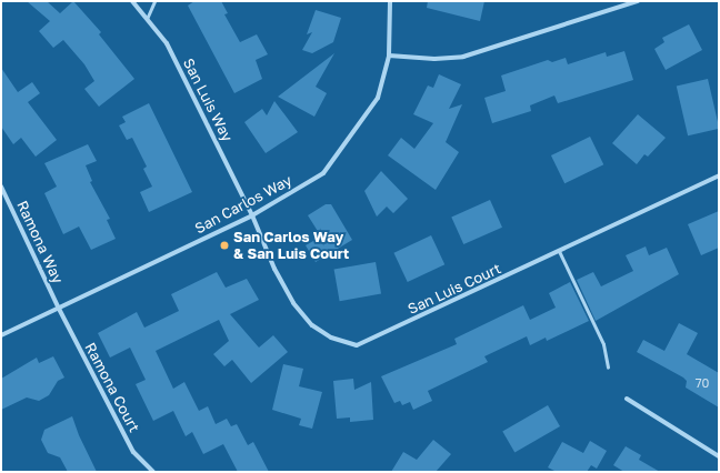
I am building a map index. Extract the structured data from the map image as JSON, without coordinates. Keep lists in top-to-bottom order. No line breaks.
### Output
{"streets":{"street":["San Luis Way","San Carlos Way","Ramona Way","San Luis Court","Ramona Court"]},"crossings":[["San Luis Way","San Carlos Way"],["San Luis Way","San Luis Court"],["San Carlos Way","Ramona Way"],["San Carlos Way","San Luis Court"],["San Carlos Way","Ramona Court"],["Ramona Way","Ramona Court"]],"places":["San Carlos Way & San Luis Court"],"house_numbers":["70"]}
